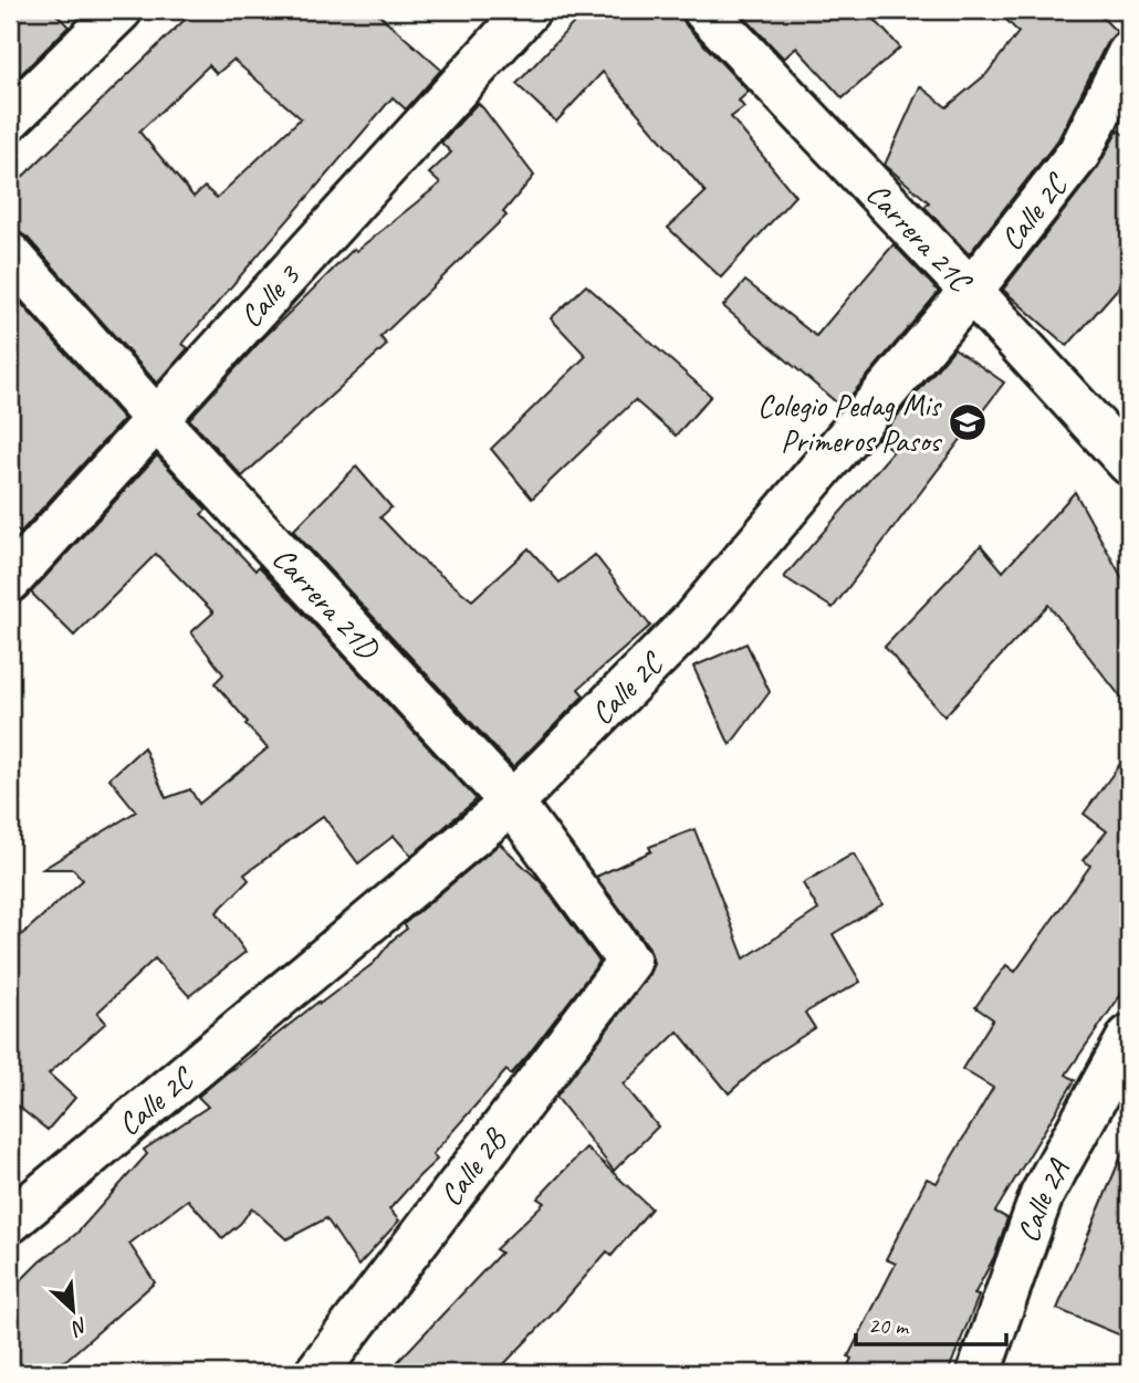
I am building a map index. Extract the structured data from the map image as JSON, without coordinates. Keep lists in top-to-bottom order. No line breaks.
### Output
{"streets":{"street":["Calle 2C","Carrera 21C","Calle 3","Carrera 21D","Calle 2B","Calle 2A"]},"crossings":[["Calle 2C","Carrera 21C"],["Calle 2C","Carrera 21D"],["Calle 3","Carrera 21D"],["Carrera 21D","Calle 2B"]],"places":{"school or university":["Colegio Pedag Mis Primeros Pasos"]},"scale_bar":"20 m","north":"bottom right"}
